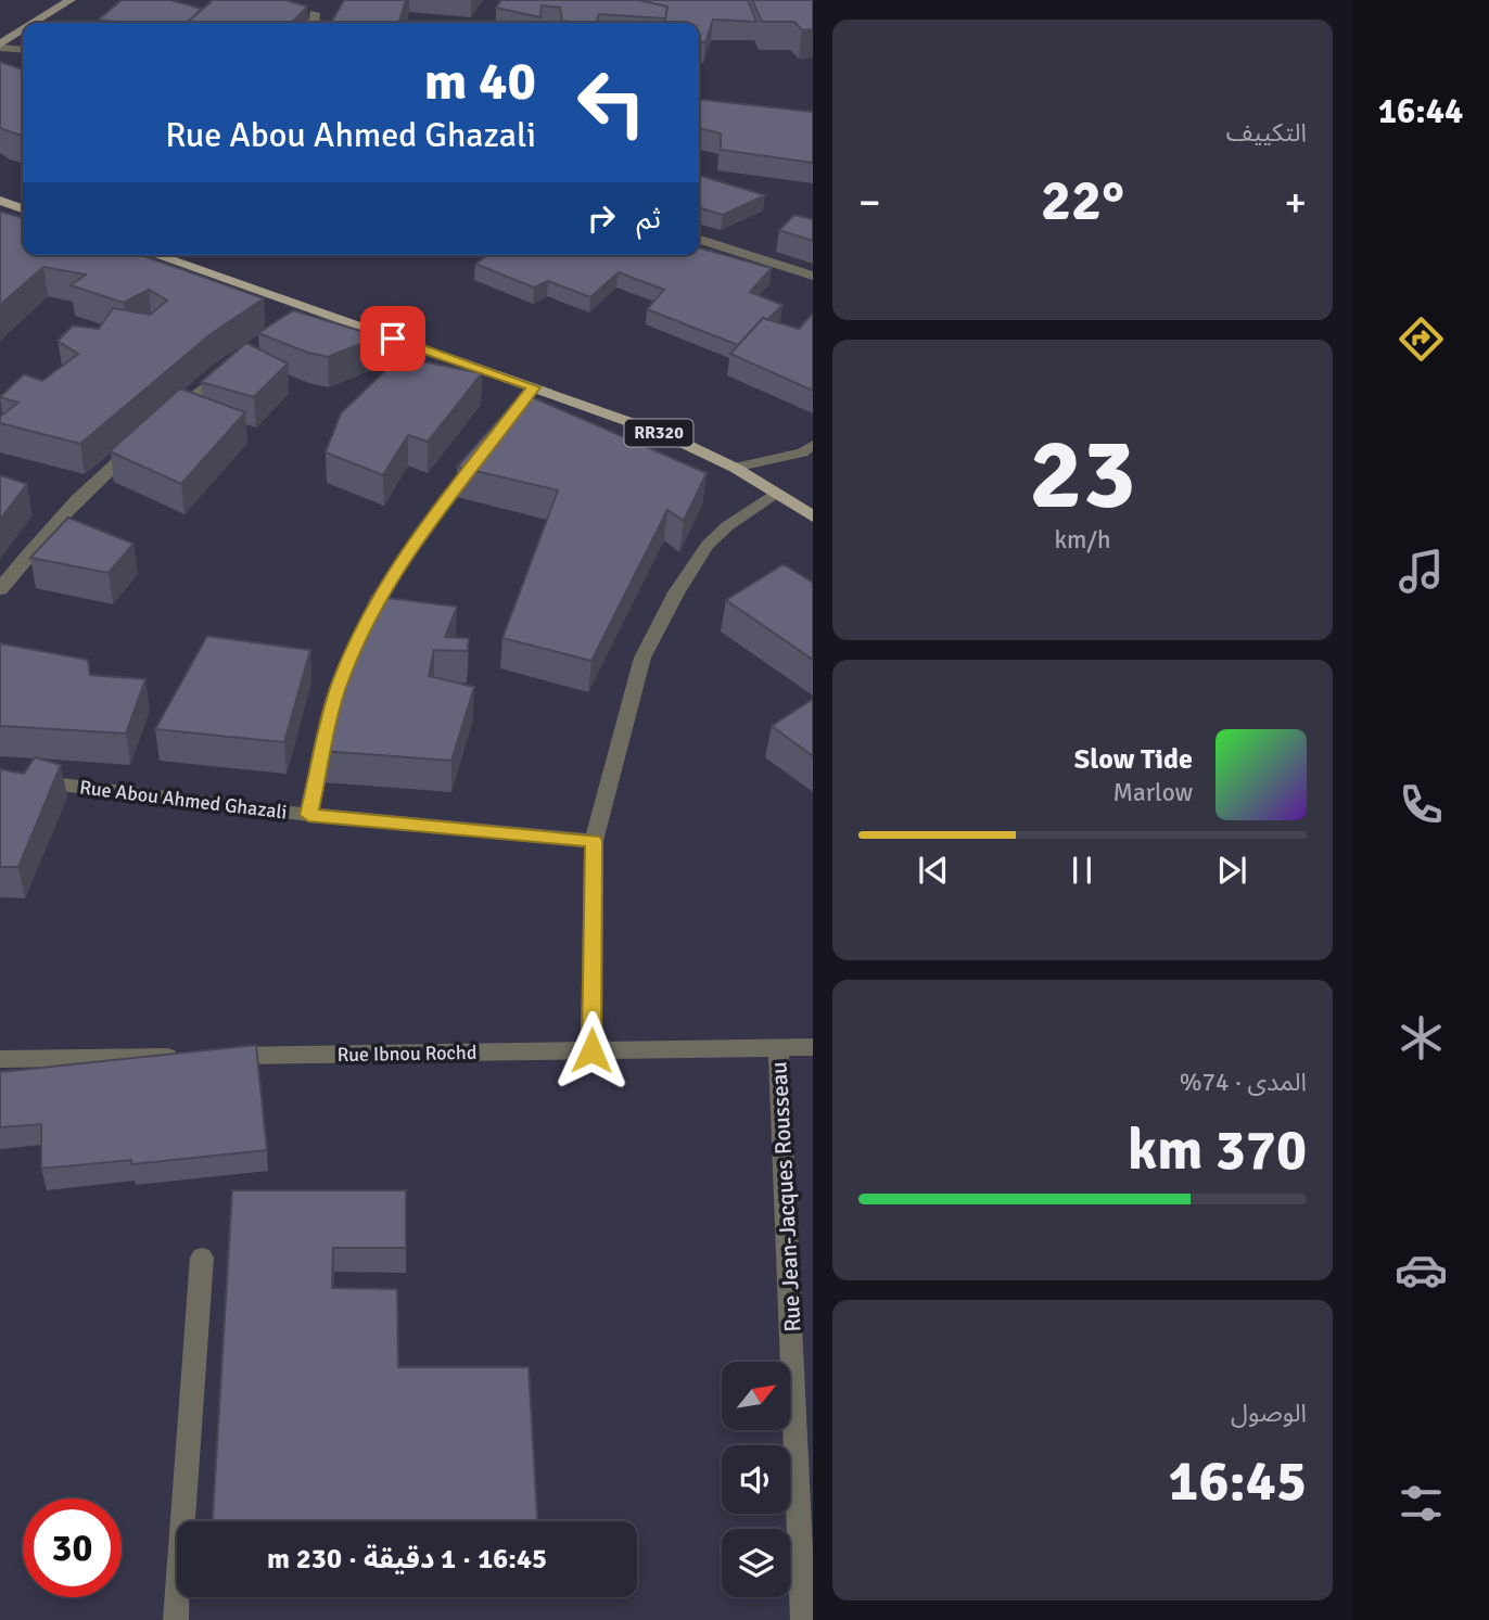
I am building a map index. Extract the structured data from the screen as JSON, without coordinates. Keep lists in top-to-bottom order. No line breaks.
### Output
{"streets":{"main road":["RR320"],"street":["Rue Abou Ahmed Ghazali","Rue Ibnou Rochd","Rue Jean-Jacques Rousseau"]},"crossings":[["Rue Ibnou Rochd","Rue Jean-Jacques Rousseau"]],"north":"top right","page":{"tabs":"16:44","tile":["التكييف",["23","km/h"],["المدى · 74%","370 km"],["الوصول","16:45"]],"turn":["40 m","Rue Abou Ahmed Ghazali"],"heat":["−","22°","+"],"then":"ثم","song":["Slow Tide","Marlow"],"limit":"30","trip":"16:45 · 1 دقيقة · 230 m"}}
